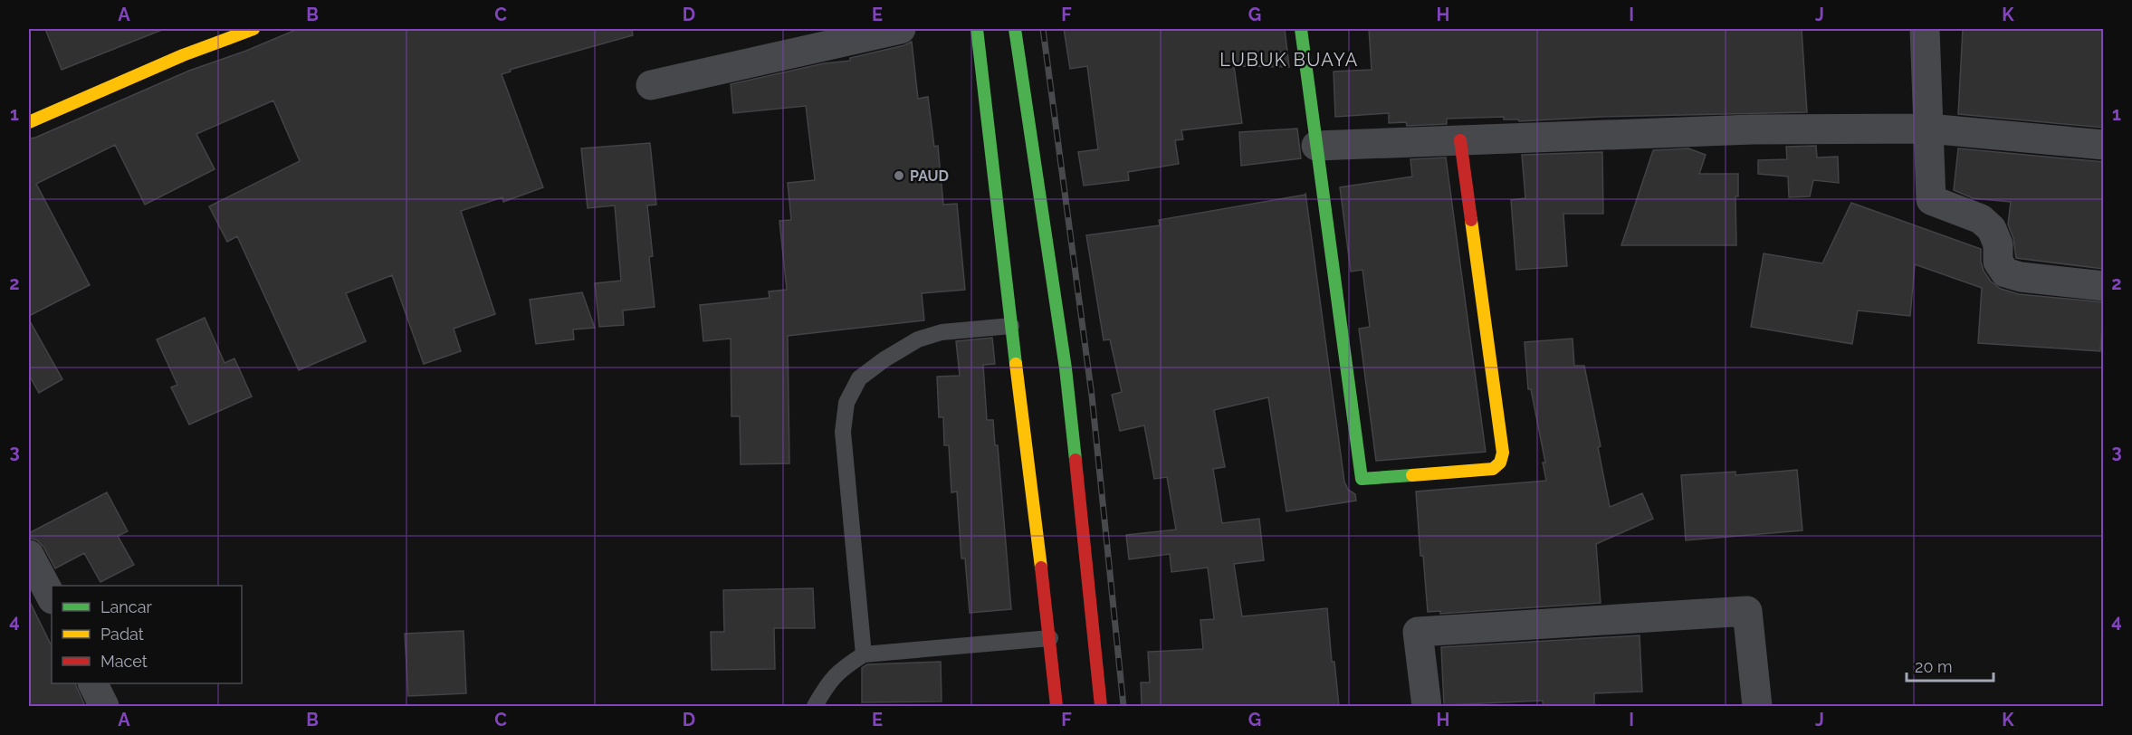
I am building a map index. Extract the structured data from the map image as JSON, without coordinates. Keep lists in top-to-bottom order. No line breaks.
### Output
{"districts":["LUBUK BUAYA"],"places":["PAUD"],"legend":["Lancar","Padat","Macet"],"scale_bar":"20 m","grid":{"columns":["A","B","C","D","E","F","G","H","I","J","K"],"rows":["1","2","3","4"]}}
